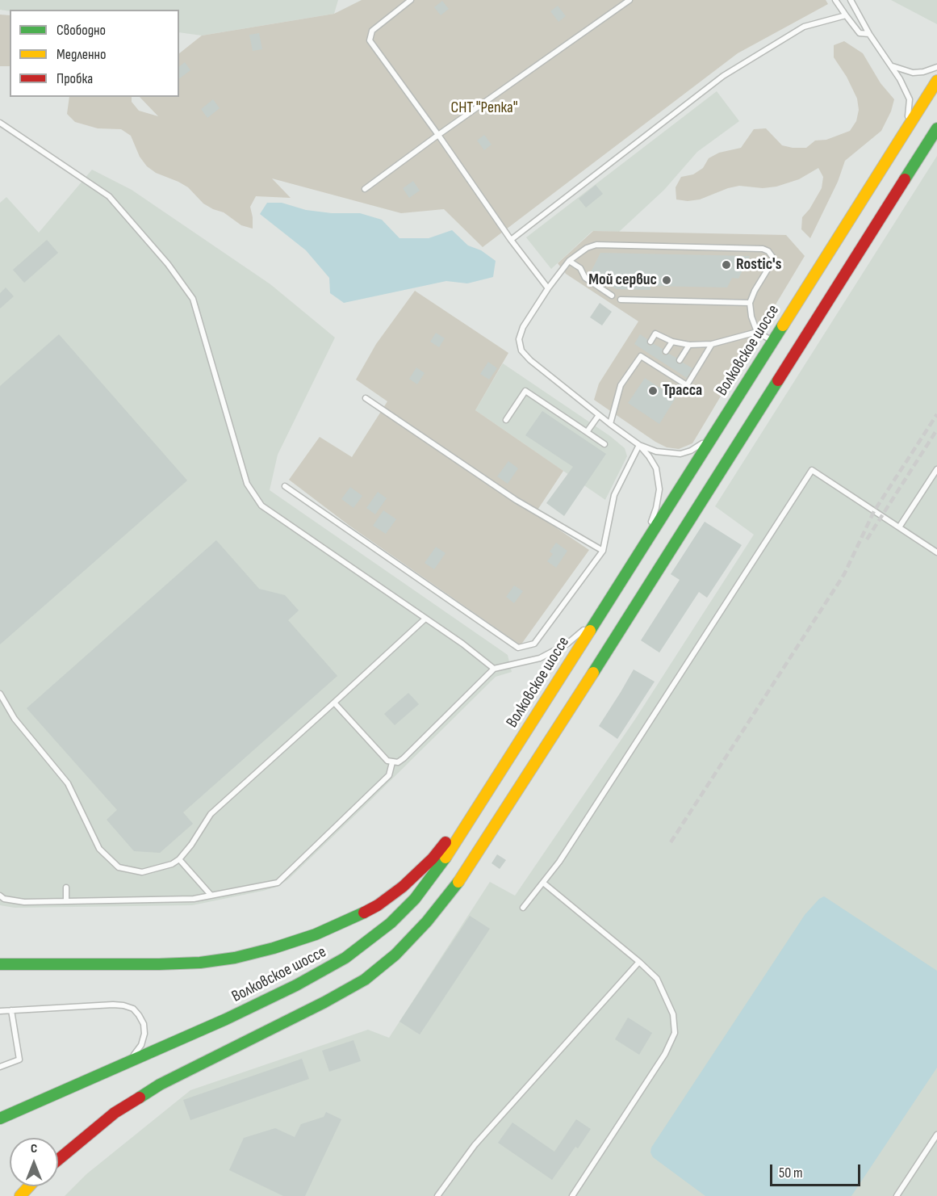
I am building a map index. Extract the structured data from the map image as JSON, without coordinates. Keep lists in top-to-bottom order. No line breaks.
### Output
{"streets":{"main road":["Волковское шоссе"]},"parks":["СНТ \"Репка\""],"places":["Rostic's","Мой сервис","Трасса"],"legend":["Свободно","Медленно","Пробка"],"scale_bar":"50 m","north":"top"}
